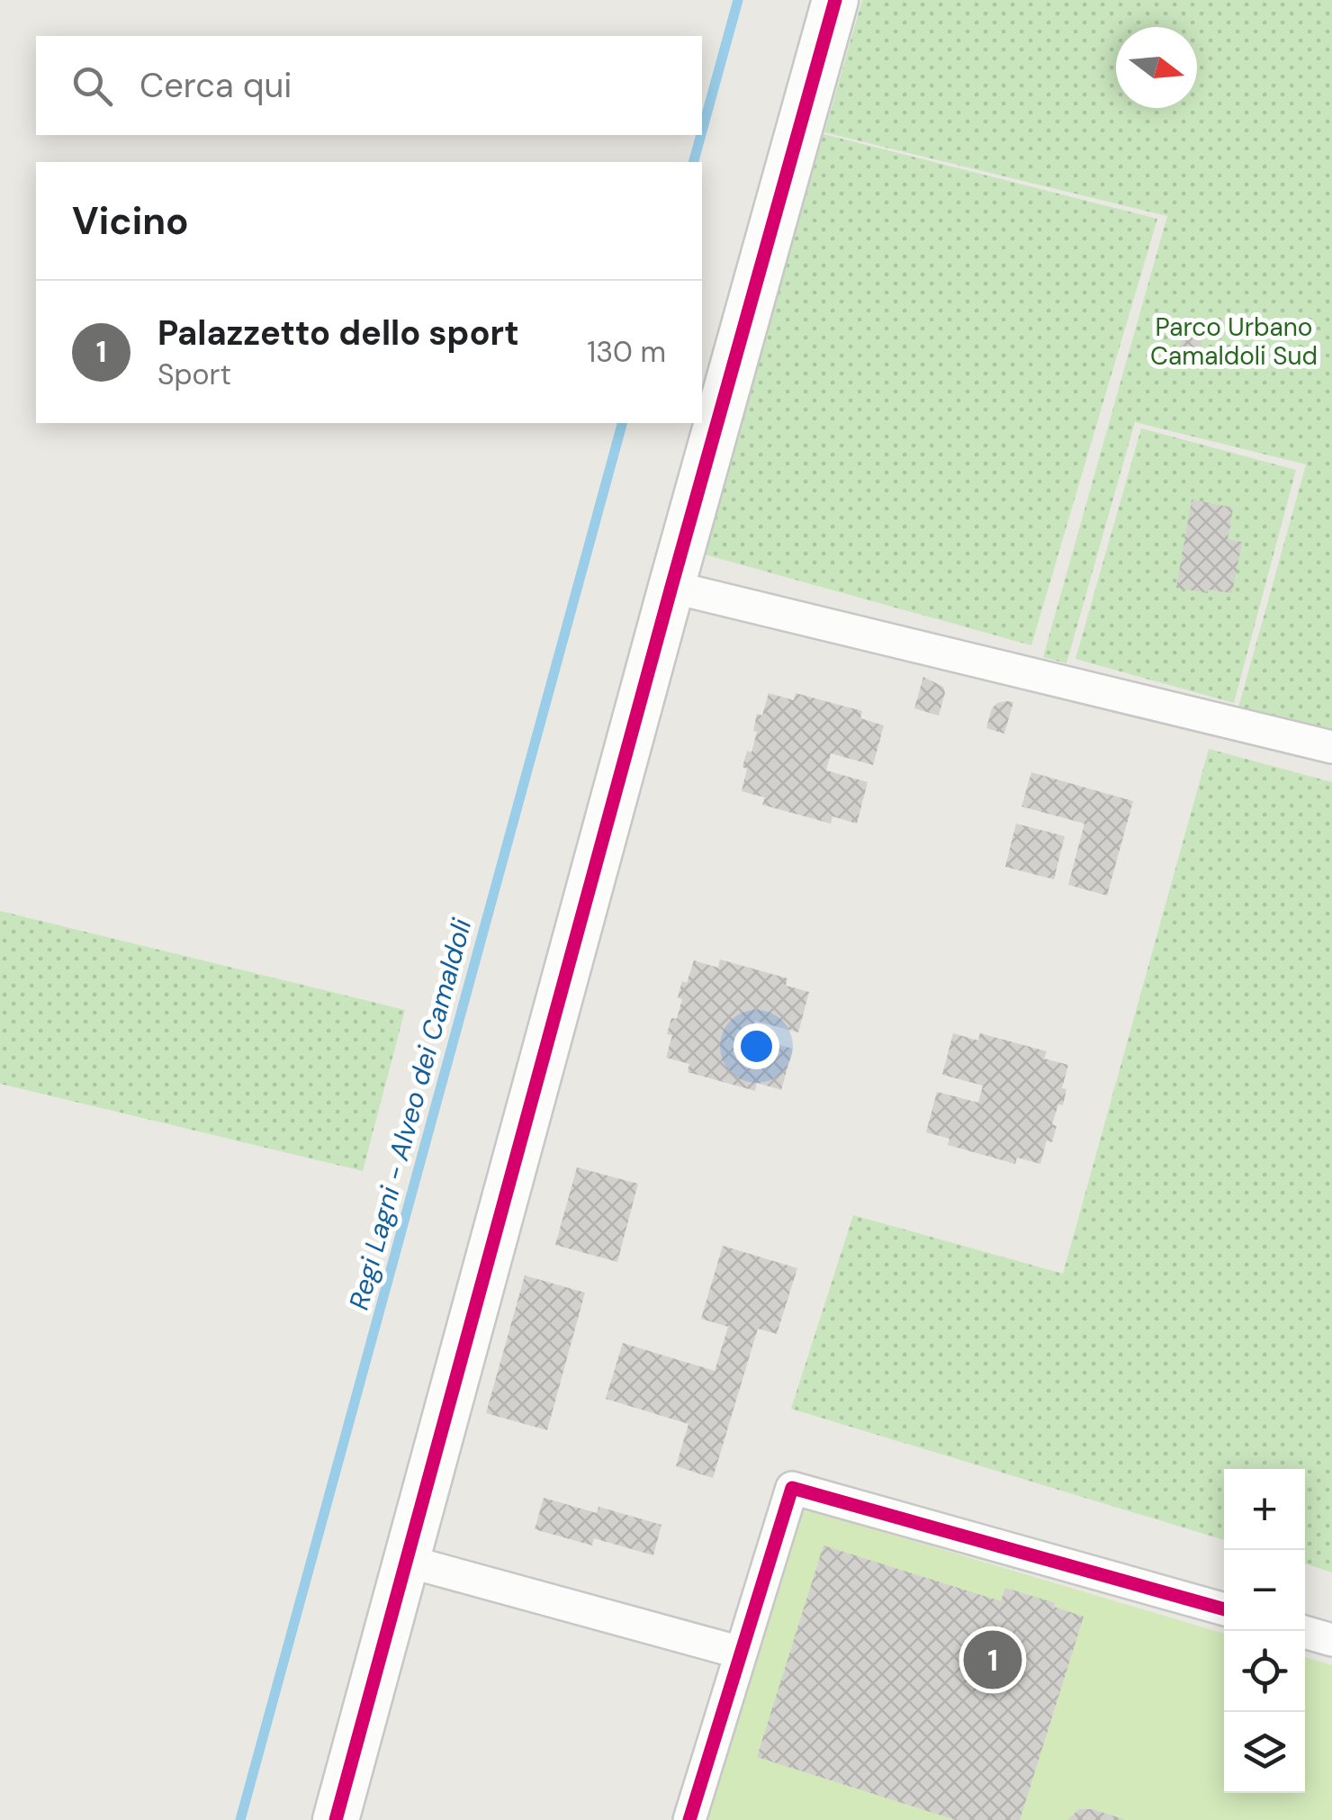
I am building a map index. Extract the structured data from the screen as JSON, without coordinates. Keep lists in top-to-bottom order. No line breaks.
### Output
{"water":["Regi Lagni - Alveo dei Camaldoli"],"parks":["Parco Urbano Camaldoli Sud"],"north":"right","page":{"search":"Cerca qui","heading":"Vicino","list":[{"mark":"1","name":"Palazzetto dello sport","note":"Sport","value":"130 m"}],"map_buttons":["+","−"],"pins":"1"}}
